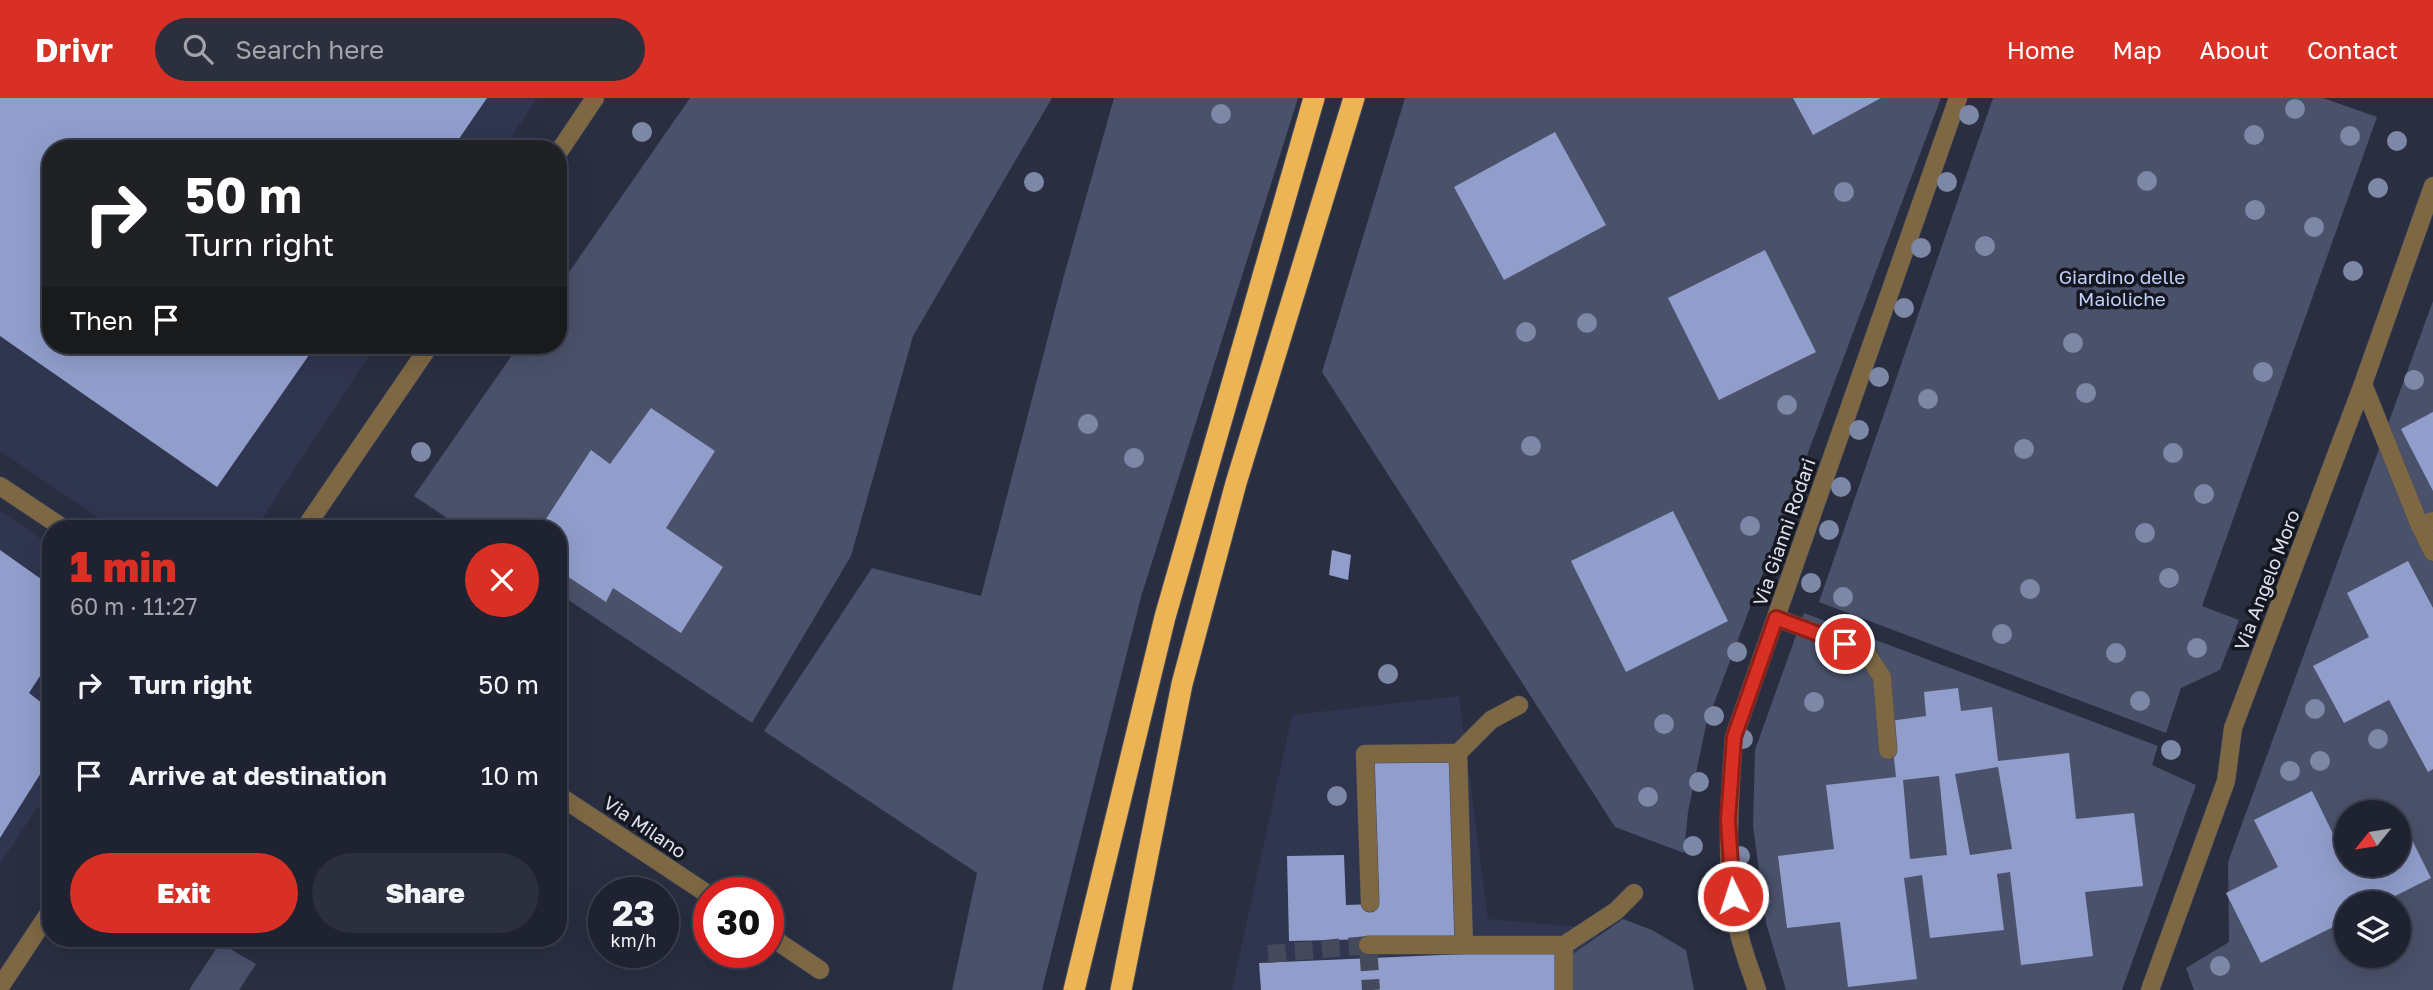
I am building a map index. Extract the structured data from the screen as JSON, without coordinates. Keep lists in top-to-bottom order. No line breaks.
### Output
{"streets":{"street":["Via Gianni Rodari","Via Angelo Moro","Via Milano"]},"parks":["Giardino delle Maioliche"],"north":"bottom left","page":{"header":"Drivr","search":"Search here","nav":["Home","Map","About","Contact"],"turn":["50 m","Turn right"],"then":"Then","heading":["1 min","60 m · 11:27"],"list":[{"name":"Turn right","value":"50 m"},{"name":"Arrive at destination","value":"10 m"}],"buttons":["Exit","Share"],"speed":"23 km/h","limit":"30"}}
